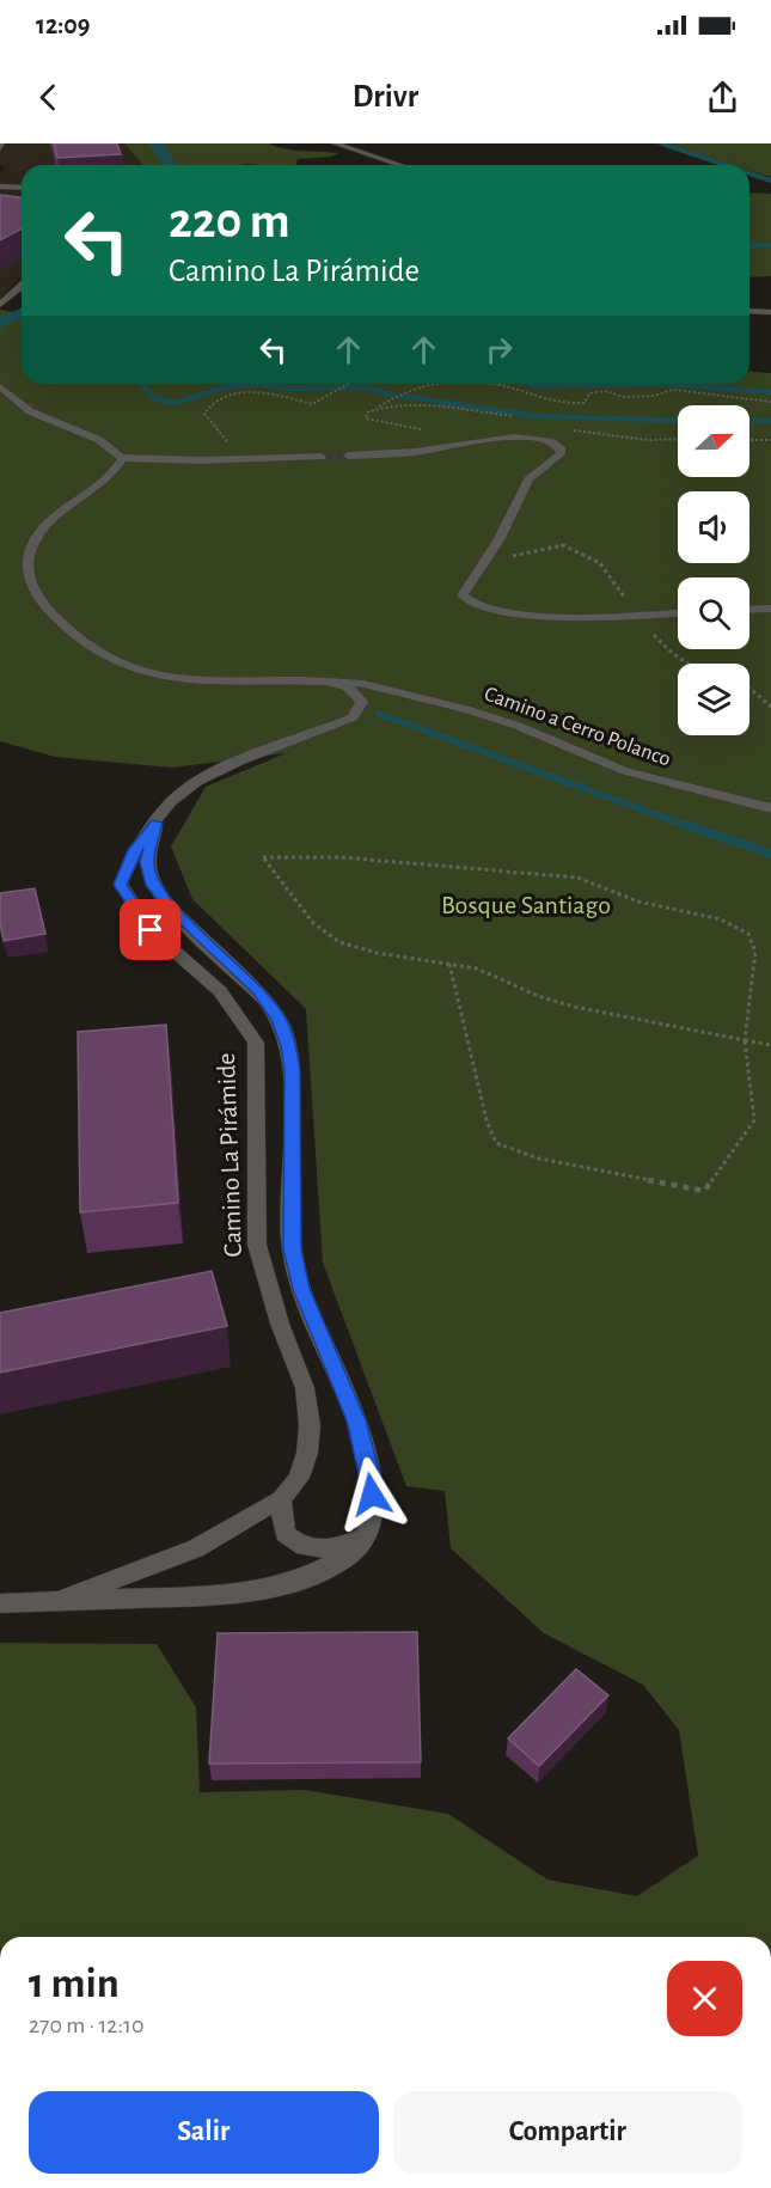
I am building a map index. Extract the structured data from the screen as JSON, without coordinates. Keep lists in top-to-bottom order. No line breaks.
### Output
{"streets":{"street":["Camino a Cerro Polanco","Camino La Pirámide"]},"crossings":[["Camino a Cerro Polanco","Camino La Pirámide"]],"parks":["Bosque Santiago"],"north":"right","page":{"status":"12:09","header":"Drivr","turn":["220 m","Camino La Pirámide"],"heading":["1 min","270 m · 12:10"],"buttons":["Salir","Compartir"]}}
